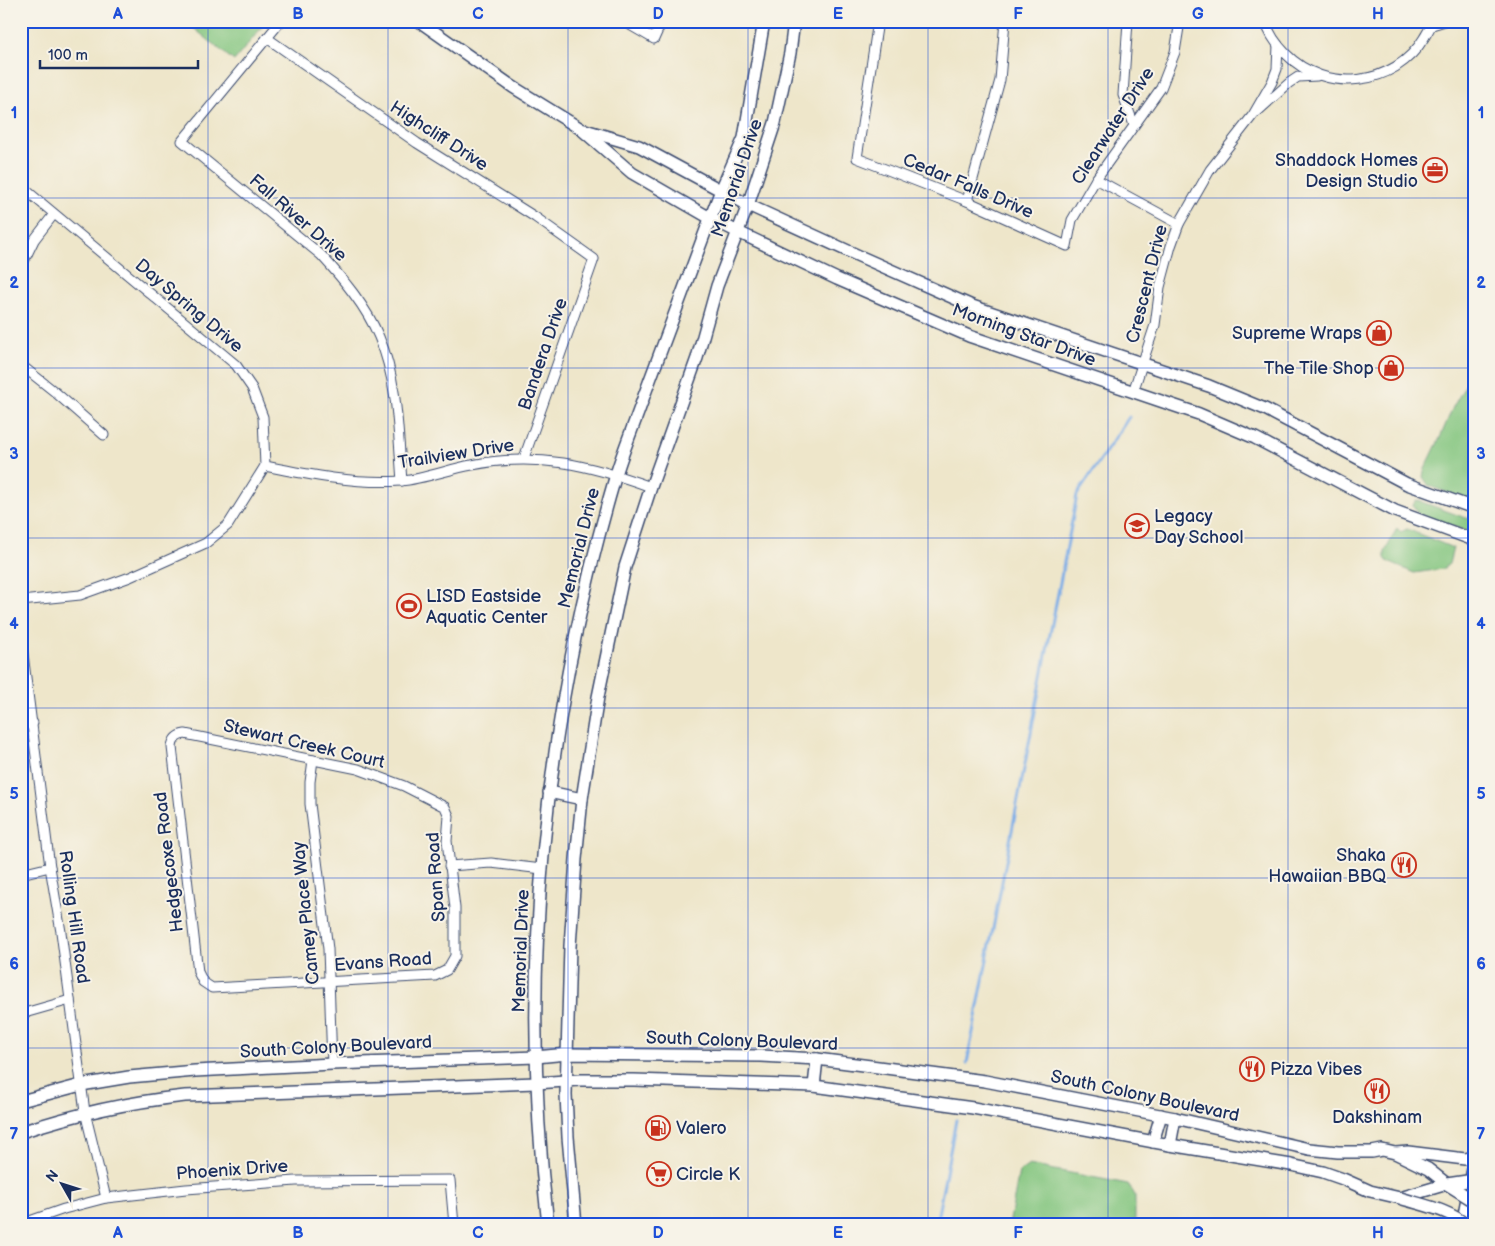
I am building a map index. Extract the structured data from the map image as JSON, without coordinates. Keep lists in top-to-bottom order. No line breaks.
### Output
{"streets":{"main road":["Memorial Drive","Morning Star Drive","South Colony Boulevard"],"street":["Clearwater Drive","Highcliff Drive","Cedar Falls Drive","Fall River Drive","Crescent Drive","Day Spring Drive","Bandera Drive","Trailview Drive","Stewart Creek Court","Hedgecoxe Road","Span Road","Camey Place Way","Rolling Hill Road","Evans Road","Phoenix Drive"]},"crossings":[["Clearwater Drive","Cedar Falls Drive"],["Highcliff Drive","Fall River Drive"],["Highcliff Drive","Bandera Drive"],["Memorial Drive","Morning Star Drive"],["Memorial Drive","Trailview Drive"],["Memorial Drive","South Colony Boulevard"],["Fall River Drive","Trailview Drive"],["Crescent Drive","Morning Star Drive"],["Day Spring Drive","Trailview Drive"],["Bandera Drive","Trailview Drive"],["Stewart Creek Court","Hedgecoxe Road"],["Stewart Creek Court","Span Road"],["Stewart Creek Court","Camey Place Way"],["Hedgecoxe Road","Evans Road"],["Span Road","Evans Road"],["Camey Place Way","Evans Road"],["Camey Place Way","South Colony Boulevard"],["Rolling Hill Road","South Colony Boulevard"],["Rolling Hill Road","Phoenix Drive"]],"places":{"office":["Shaddock Homes Design Studio"],"shop":["Supreme Wraps","The Tile Shop"],"school or university":["Legacy Day School"],"sports":["LISD Eastside Aquatic Center"],"restaurant":["Shaka Hawaiian BBQ","Pizza Vibes","Dakshinam"],"fuel station":["Valero"],"supermarket":["Circle K"]},"scale_bar":"100 m","north":"top left","grid":{"columns":["A","B","C","D","E","F","G","H"],"rows":["1","2","3","4","5","6","7"]}}
